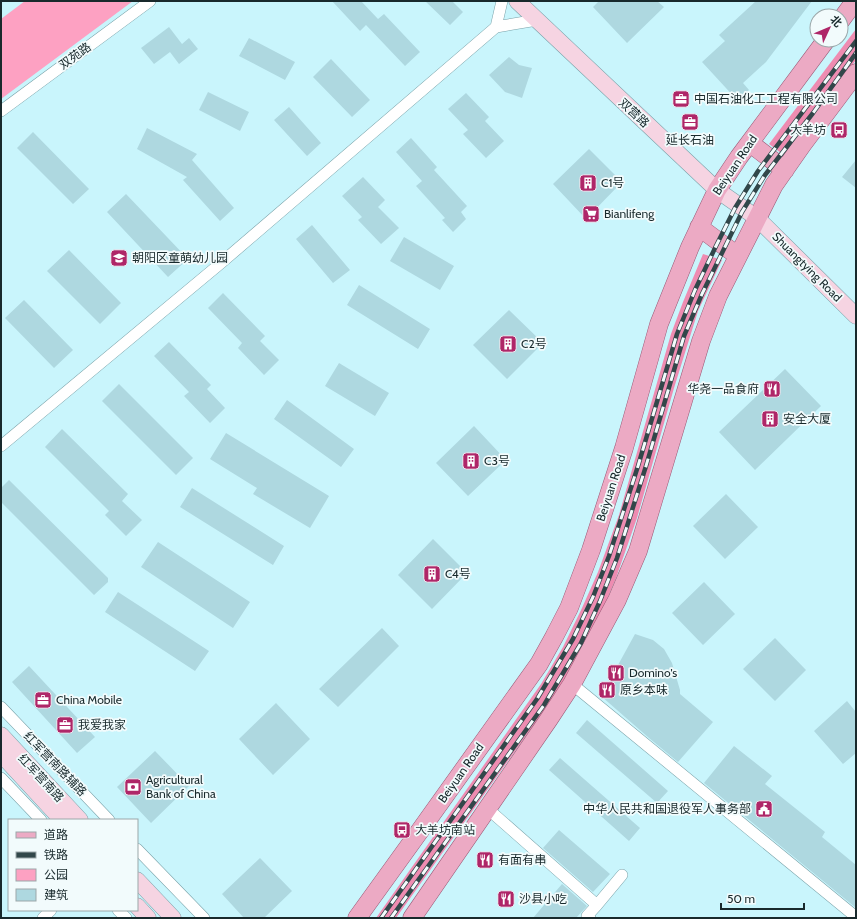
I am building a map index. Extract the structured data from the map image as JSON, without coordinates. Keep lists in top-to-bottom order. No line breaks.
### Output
{"streets":{"main road":["Beiyuan Road"],"street":["双苑路","双营路","Shuangtying Road","红军营南路辅路","红军营南路"]},"crossings":[["双营路","Beiyuan Road"],["双营路","Shuangtying Road"]],"places":{"office":["中国石油化工工程有限公司","延长石油","China Mobile","我爱我家"],"bus stop":["大羊坊","大羊坊南站"],"building":["C1号","C2号","安全大厦","C3号","C4号"],"supermarket":["Bianlifeng"],"school or university":["朝阳区童萌幼儿园"],"restaurant":["华尧一品食府","Domino's","原乡本味","有面有串","沙县小吃"],"bank":["Agricultural Bank of China"],"public building":["中华人民共和国退役军人事务部"]},"legend":["道路","铁路","公园","建筑"],"scale_bar":"50 m","north":"top right"}
